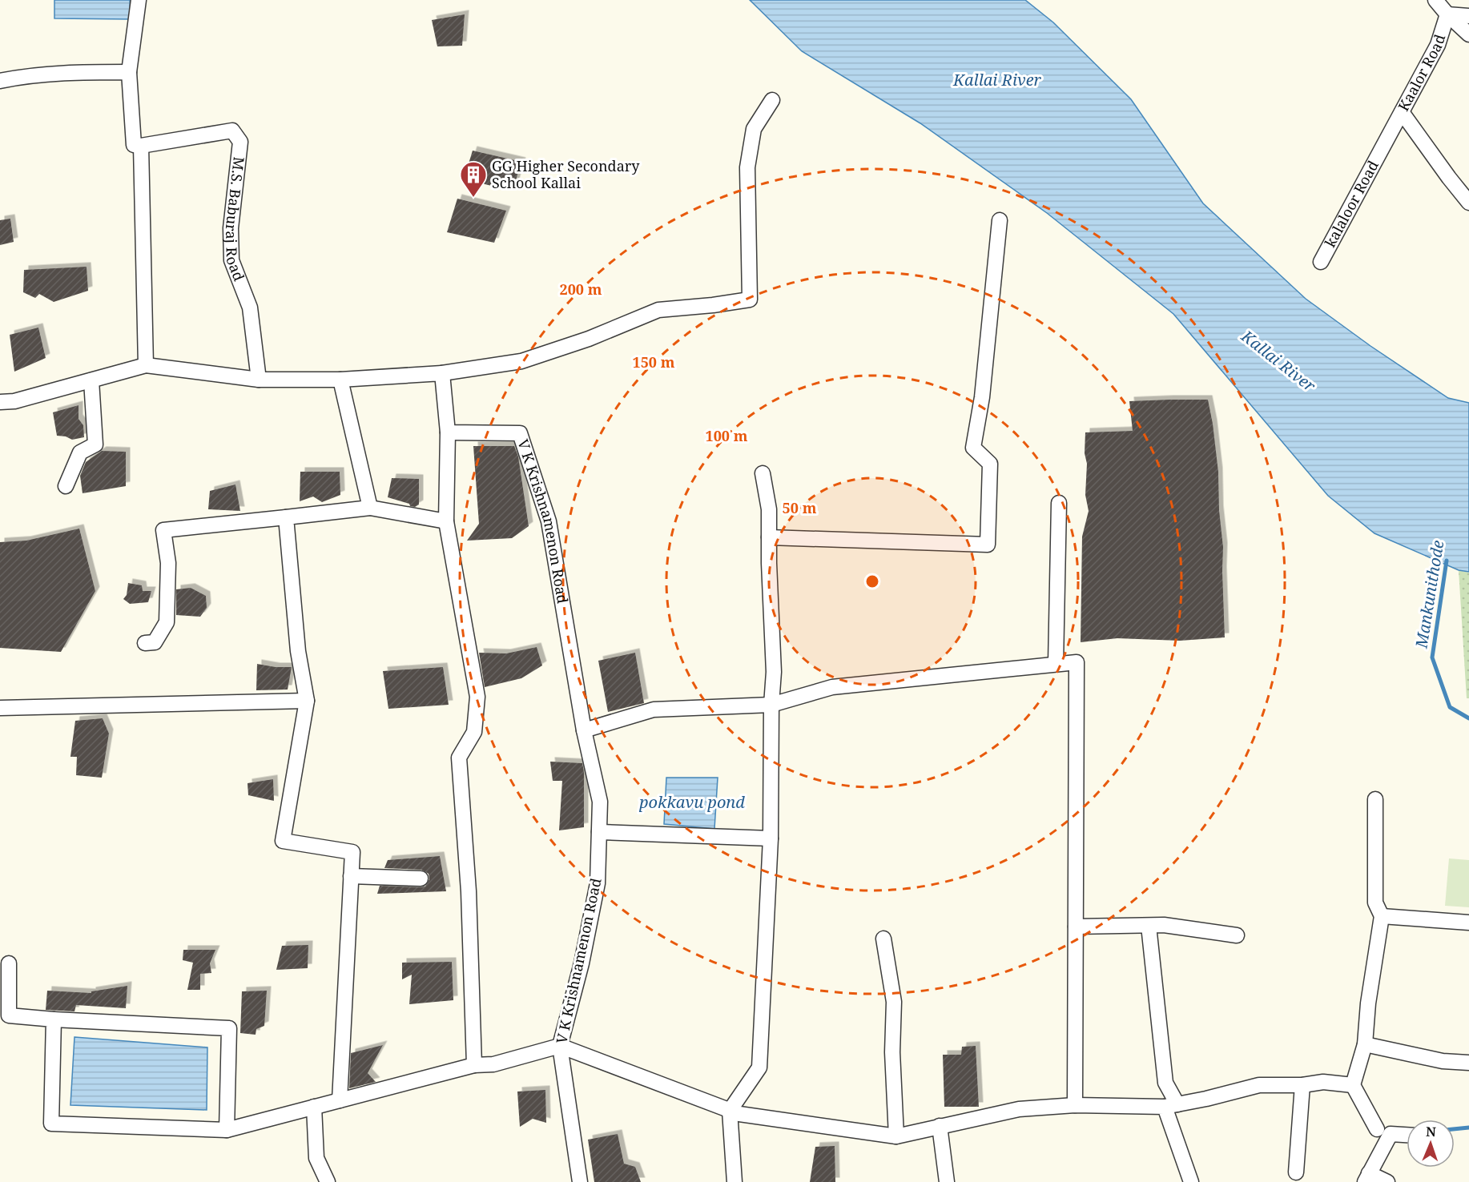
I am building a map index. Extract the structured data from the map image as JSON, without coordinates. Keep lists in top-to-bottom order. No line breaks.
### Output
{"streets":{"street":["Kaalor Road","kalaloor Road","M.S. Baburaj Road","V K Krishnamenon Road"]},"crossings":[["Kaalor Road","kalaloor Road"]],"water":["Kallai River","Mankunithode","pokkavu pond"],"places":{"building":["GG Higher Secondary School Kallai"]},"north":"top","rings":["200 m","150 m","100 m","50 m"]}
